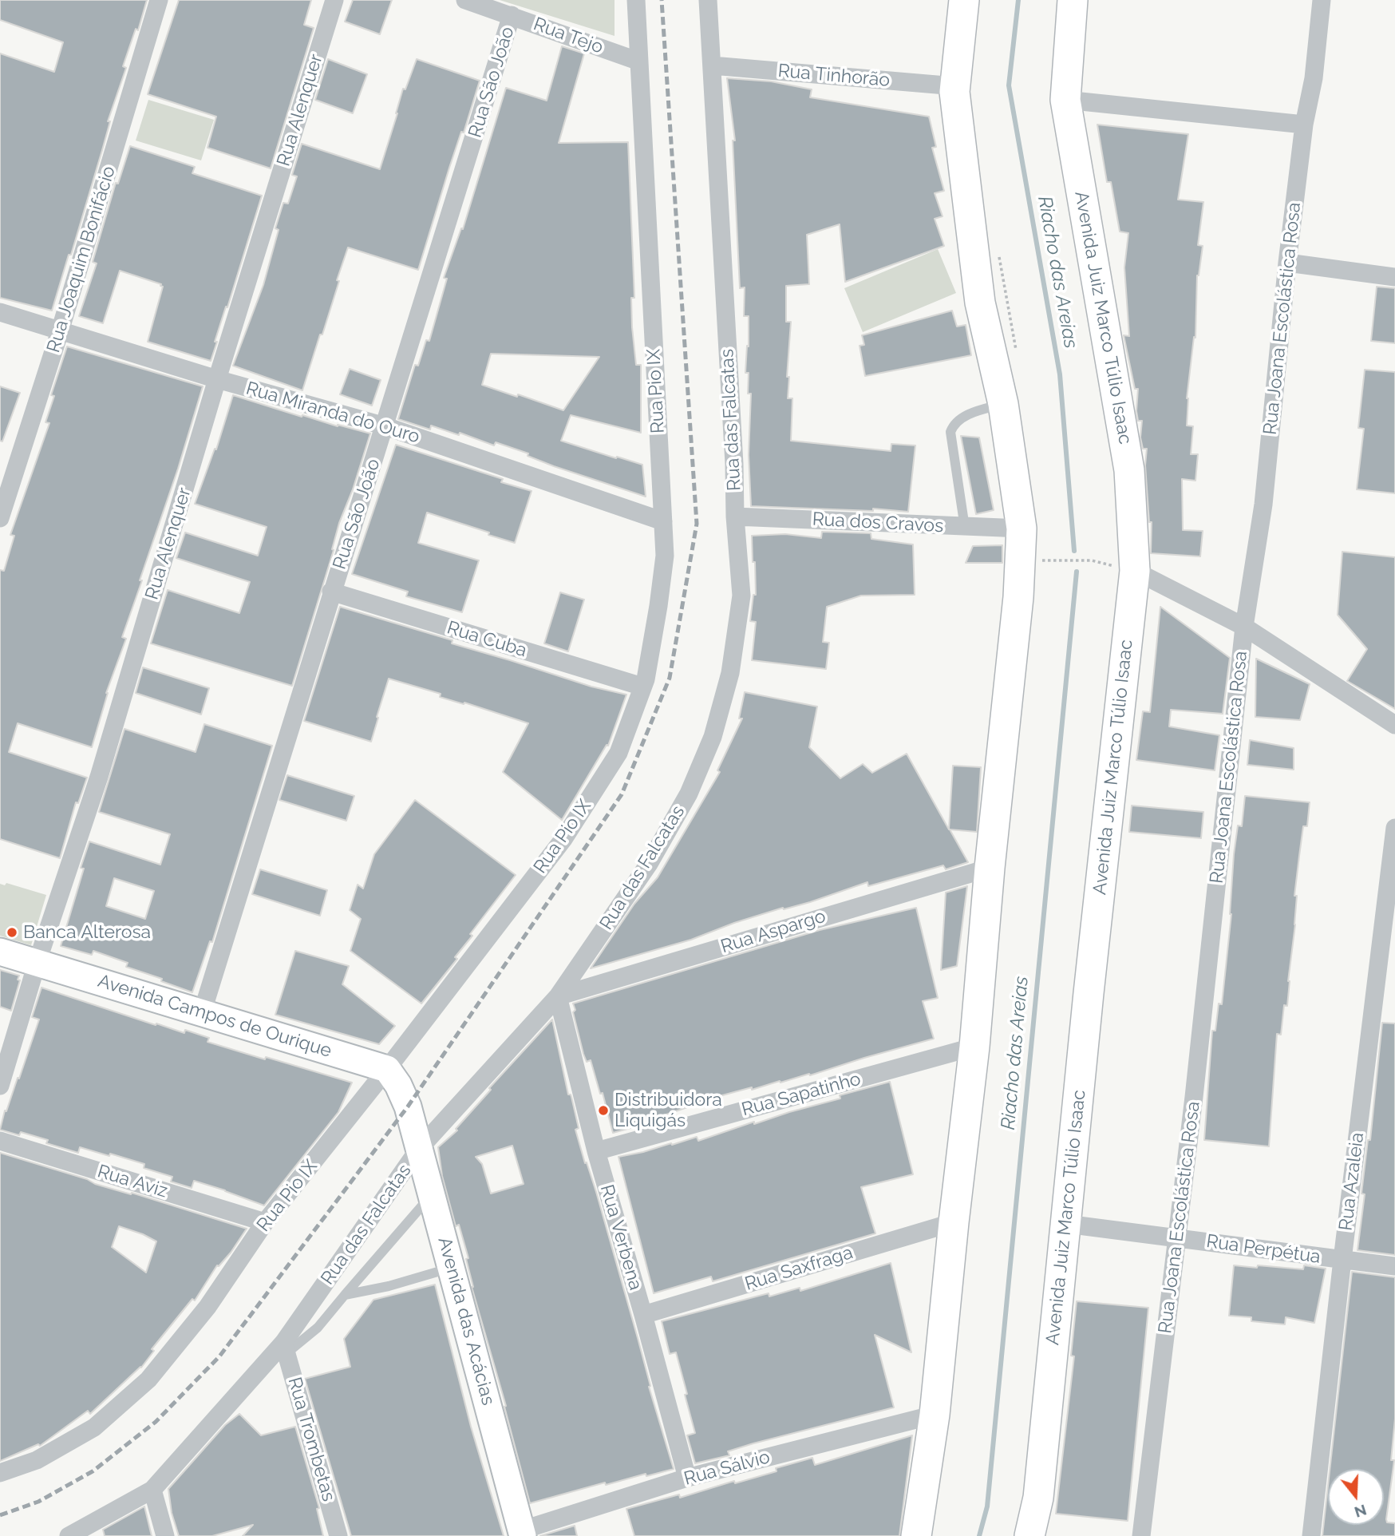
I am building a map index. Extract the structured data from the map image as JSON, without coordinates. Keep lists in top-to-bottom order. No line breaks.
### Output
{"streets":{"main road":["Avenida Juiz Marco Túlio Isaac","Avenida Campos de Ourique","Avenida das Acácias"],"street":["Rua Tejo","Rua Tinhorão","Rua São João","Rua Alenquer","Rua Joaquim Bonifácio","Rua Joana Escolástica Rosa","Rua Pio IX","Rua Miranda do Ouro","Rua das Falcatas","Rua dos Cravos","Rua Cuba","Rua Aspargo","Rua Sapatinho","Rua Aviz","Rua Azaleia","Rua Verbena","Rua Perpétua","Rua Saxfraga","Rua Trombetas","Rua Sálvio"]},"crossings":[["Rua Tejo","Rua São João"],["Rua Tejo","Rua Pio IX"],["Rua Tinhorão","Rua das Falcatas"],["Rua São João","Rua Miranda do Ouro"],["Rua São João","Rua Cuba"],["Rua São João","Avenida Campos de Ourique"],["Rua Alenquer","Rua Miranda do Ouro"],["Rua Alenquer","Avenida Campos de Ourique"],["Rua Joaquim Bonifácio","Rua Miranda do Ouro"],["Avenida Juiz Marco Túlio Isaac","Rua Perpétua"],["Rua Joana Escolástica Rosa","Rua Perpétua"],["Rua Pio IX","Rua Miranda do Ouro"],["Rua Pio IX","Rua Cuba"],["Rua Pio IX","Avenida Campos de Ourique"],["Rua Pio IX","Rua Aviz"],["Rua Pio IX","Avenida das Acácias"],["Rua das Falcatas","Rua dos Cravos"],["Rua das Falcatas","Rua Aspargo"],["Rua das Falcatas","Rua Verbena"],["Rua das Falcatas","Avenida das Acácias"],["Rua das Falcatas","Rua Trombetas"],["Rua Aspargo","Rua Verbena"],["Avenida Campos de Ourique","Avenida das Acácias"],["Rua Sapatinho","Rua Verbena"],["Rua Azaleia","Rua Perpétua"],["Rua Verbena","Rua Saxfraga"],["Rua Verbena","Rua Sálvio"],["Avenida das Acácias","Rua Sálvio"]],"water":["Riacho das Areias"],"places":["Banca Alterosa","Distribuidora Liquigás"],"north":"bottom"}
